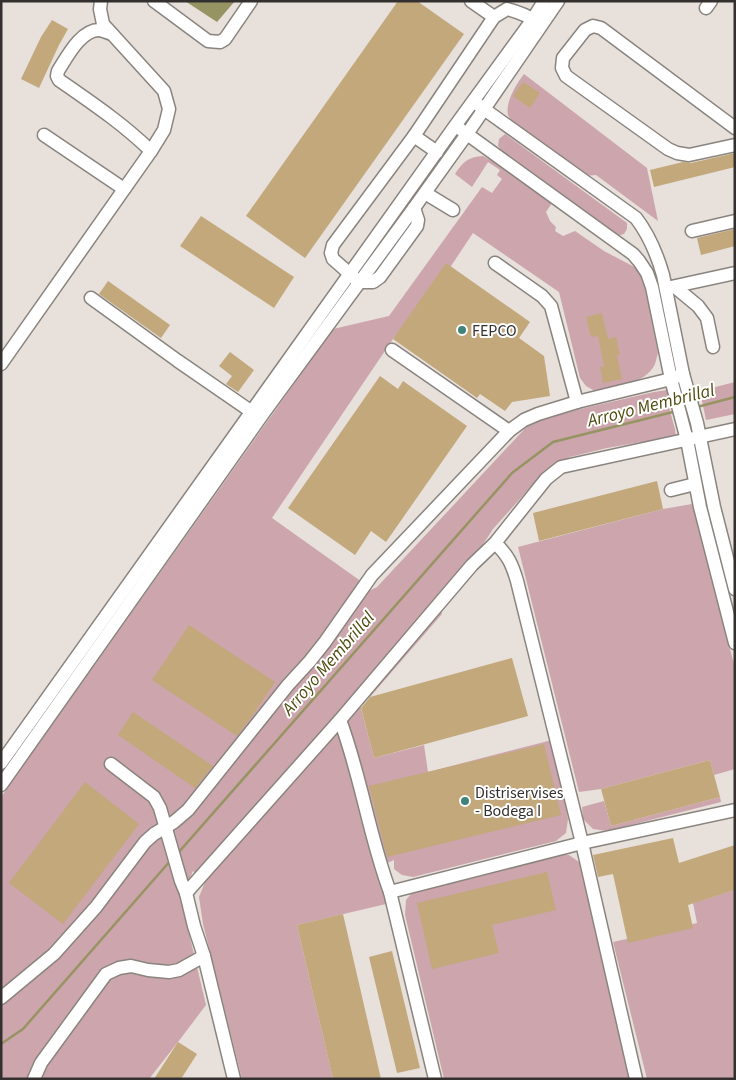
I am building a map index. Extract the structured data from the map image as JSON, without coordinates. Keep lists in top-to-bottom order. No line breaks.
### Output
{"water":["Arroyo Membrillal"],"places":["FEPCO","Distriservises - Bodega I"]}
